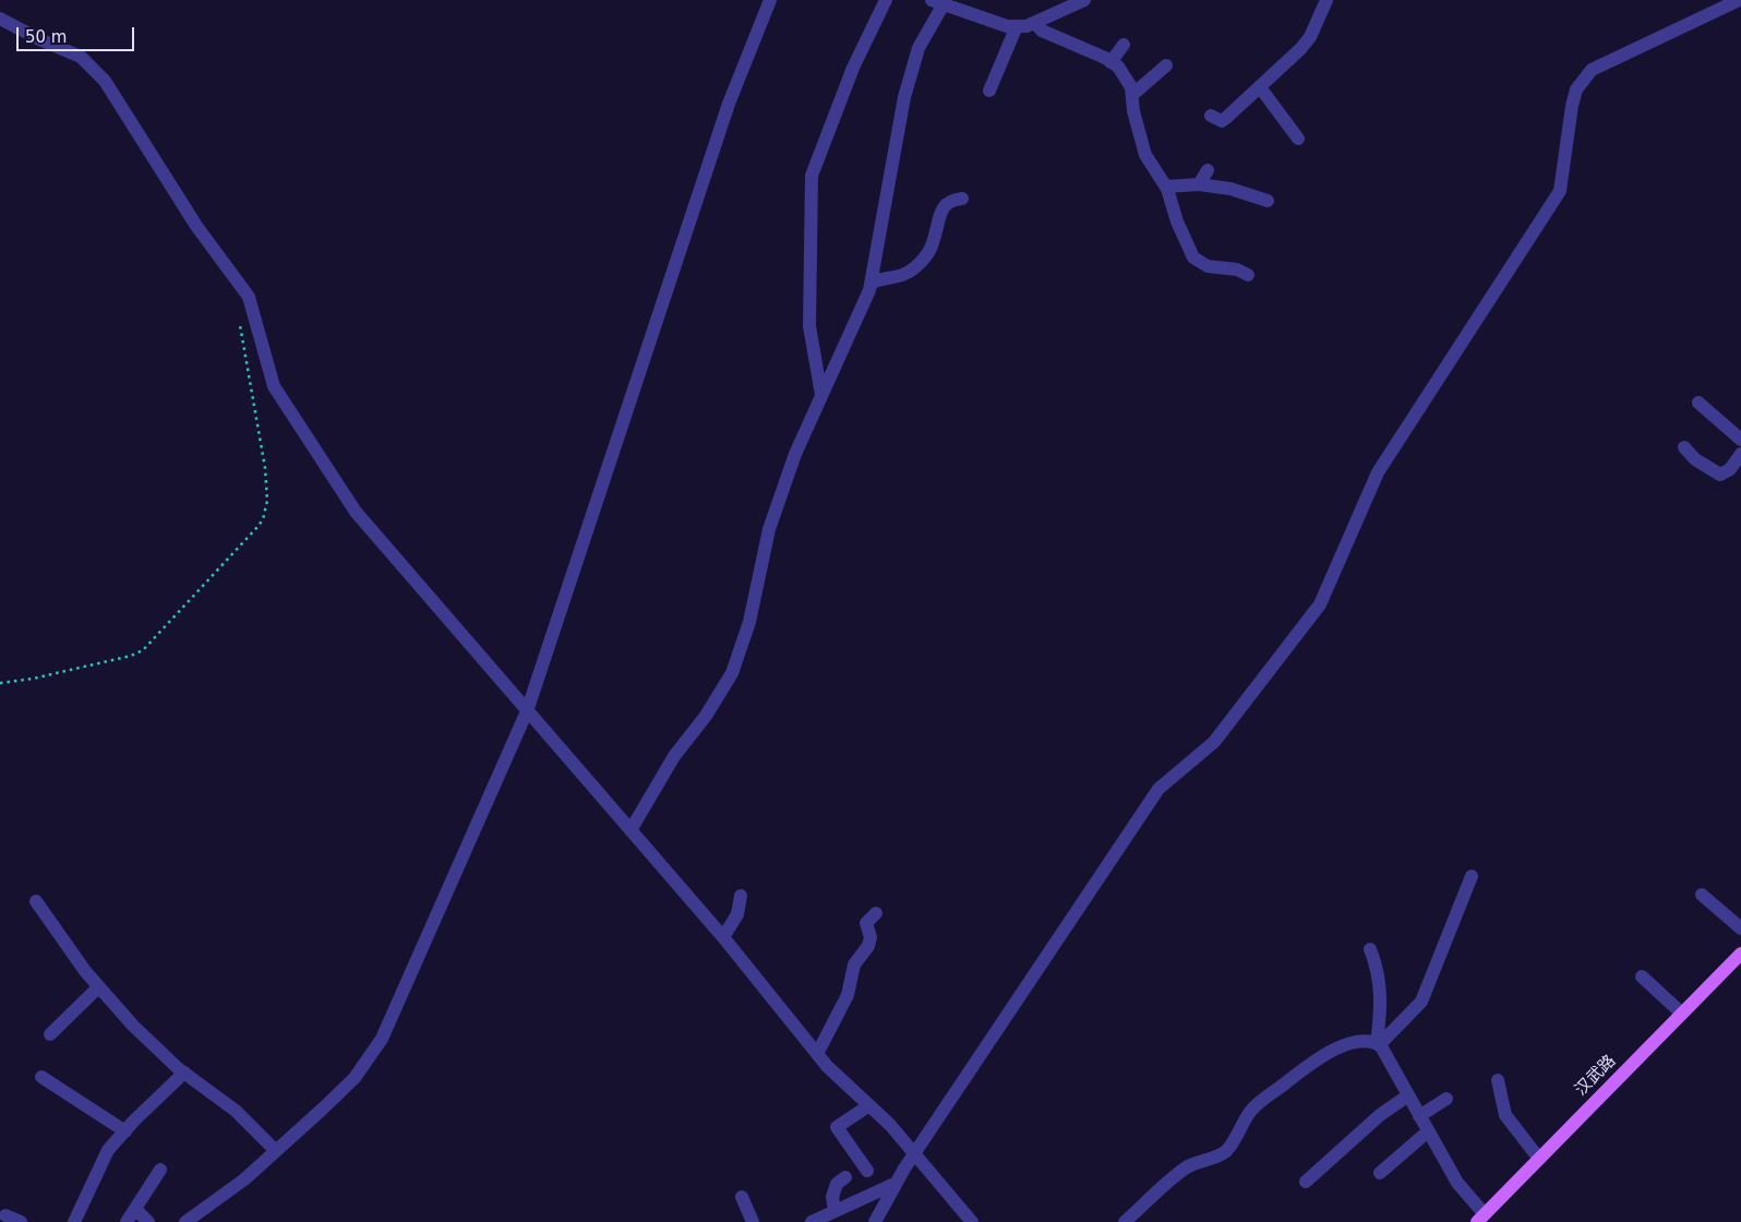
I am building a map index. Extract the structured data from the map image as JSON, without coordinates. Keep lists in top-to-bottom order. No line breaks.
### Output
{"streets":{"main road":["汉武路"]},"scale_bar":"50 m"}
